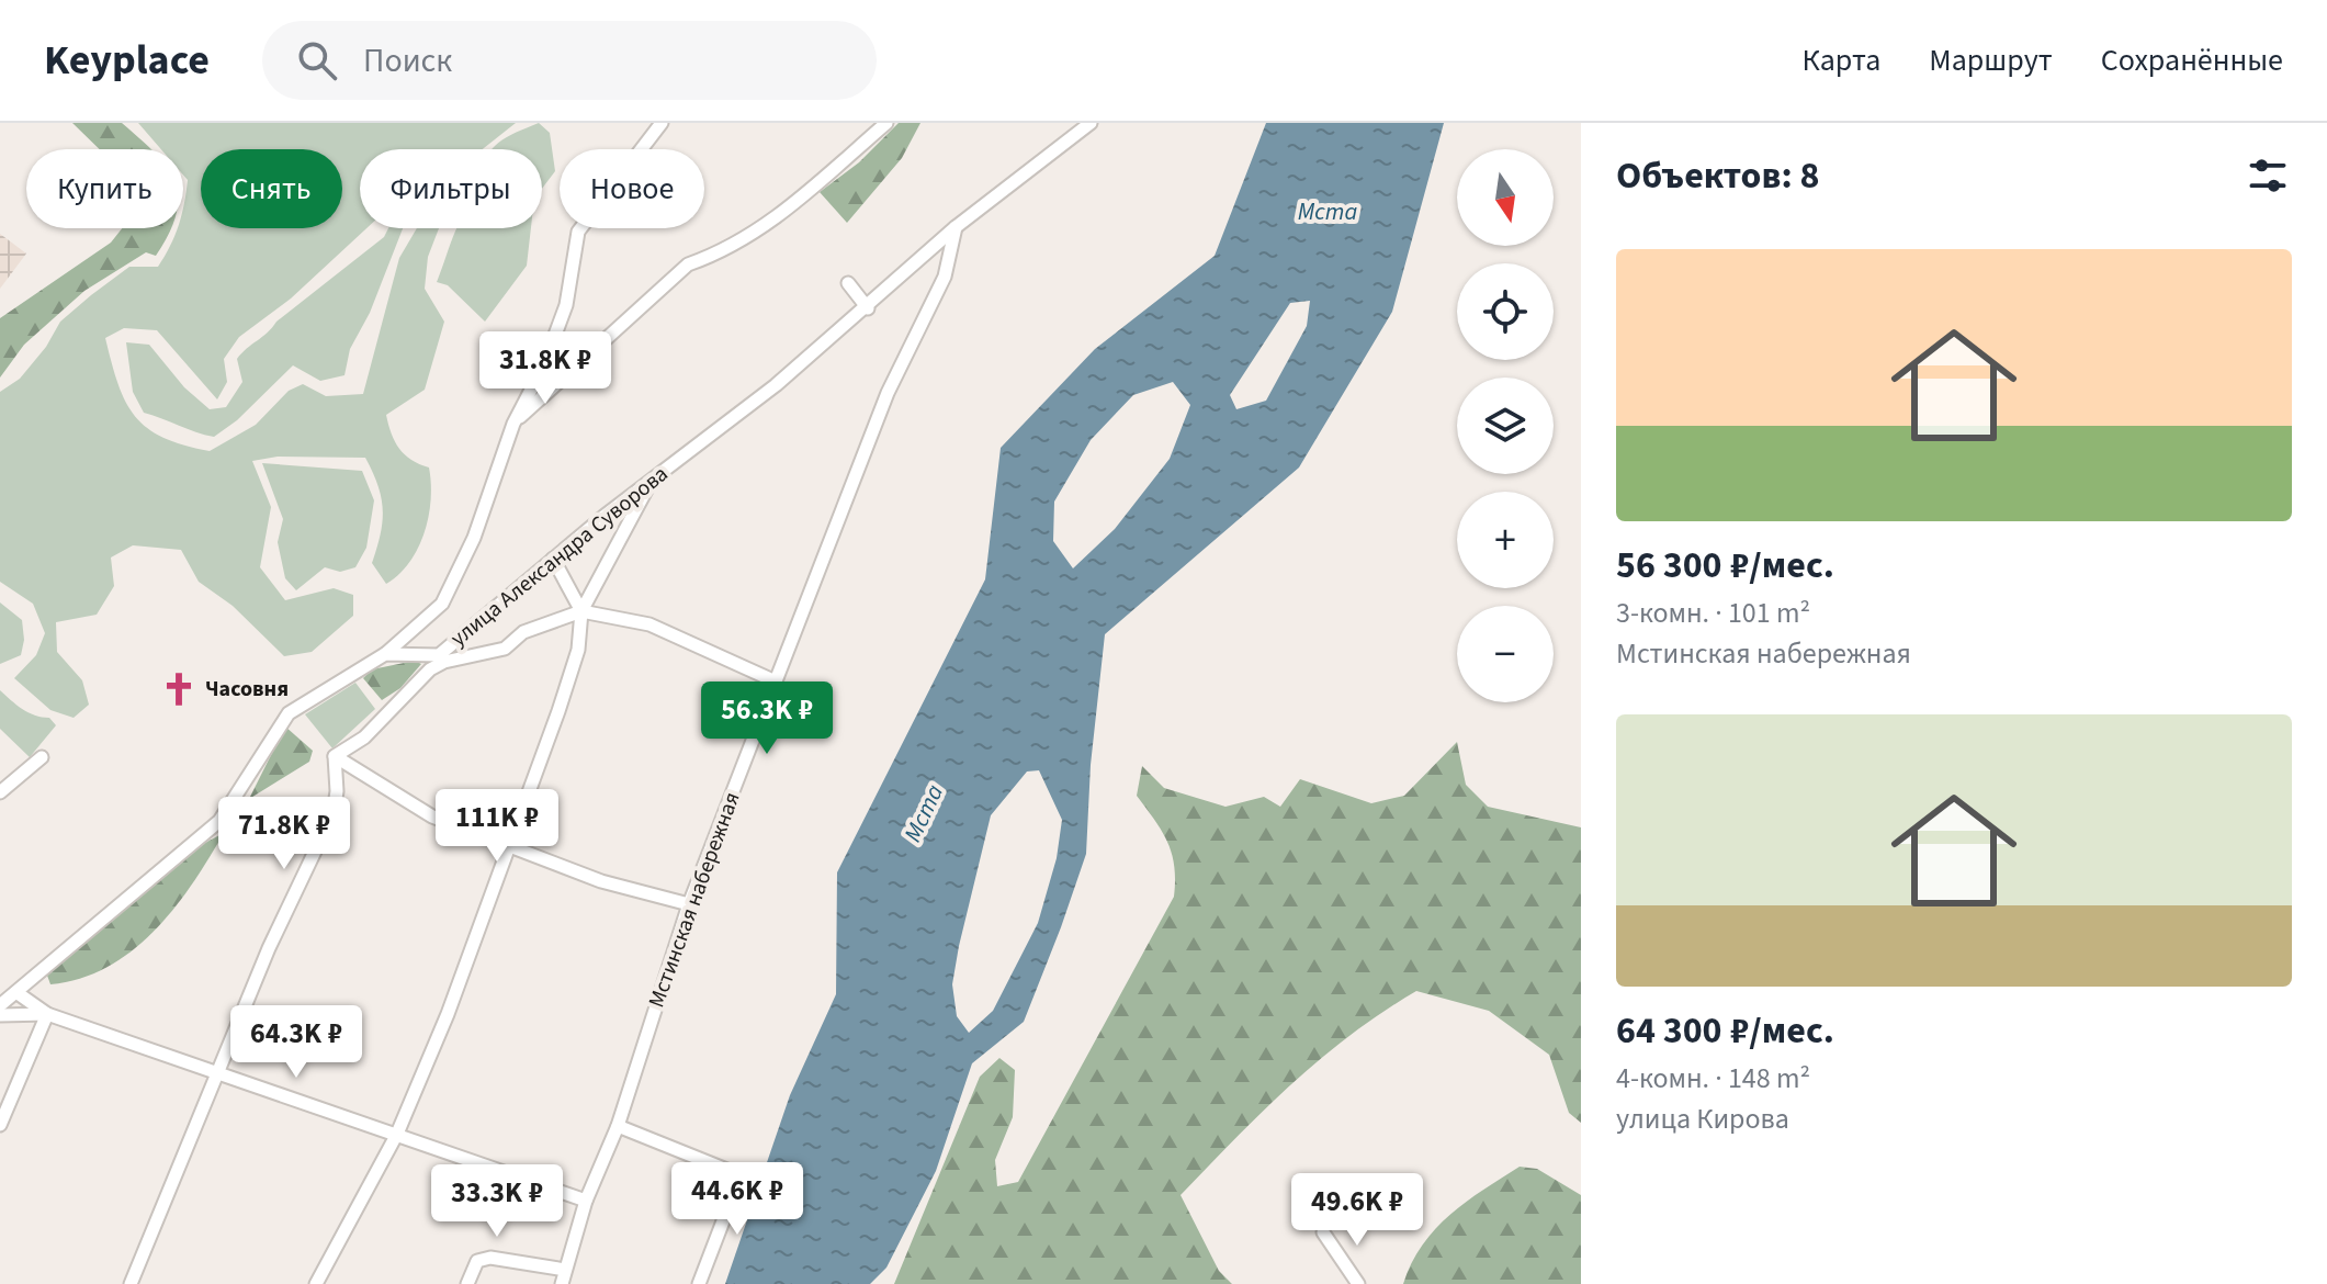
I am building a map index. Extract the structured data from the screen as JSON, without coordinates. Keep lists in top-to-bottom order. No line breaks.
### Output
{"streets":{"street":["улица Александра Суворова","Мстинская набережная"]},"crossings":[["улица Александра Суворова","Мстинская набережная"]],"water":["Мста"],"places":{"church":["Часовня"]},"north":"bottom","page":{"header":"Keyplace","search":"Поиск","nav":["Карта","Маршрут","Сохранённые"],"heading":"Объектов: 8","map_buttons":["+","−"],"chip":["Купить","Снять","Фильтры","Новое"],"list":[{"name":"56 300 ₽/мес.","note":"3-комн. · 101 m² · Мстинская набережная"},{"name":"64 300 ₽/мес.","note":"4-комн. · 148 m² · улица Кирова"}],"price":["31.8K ₽","56.3K ₽","111K ₽","71.8K ₽","64.3K ₽","44.6K ₽","33.3K ₽","49.6K ₽"]}}
